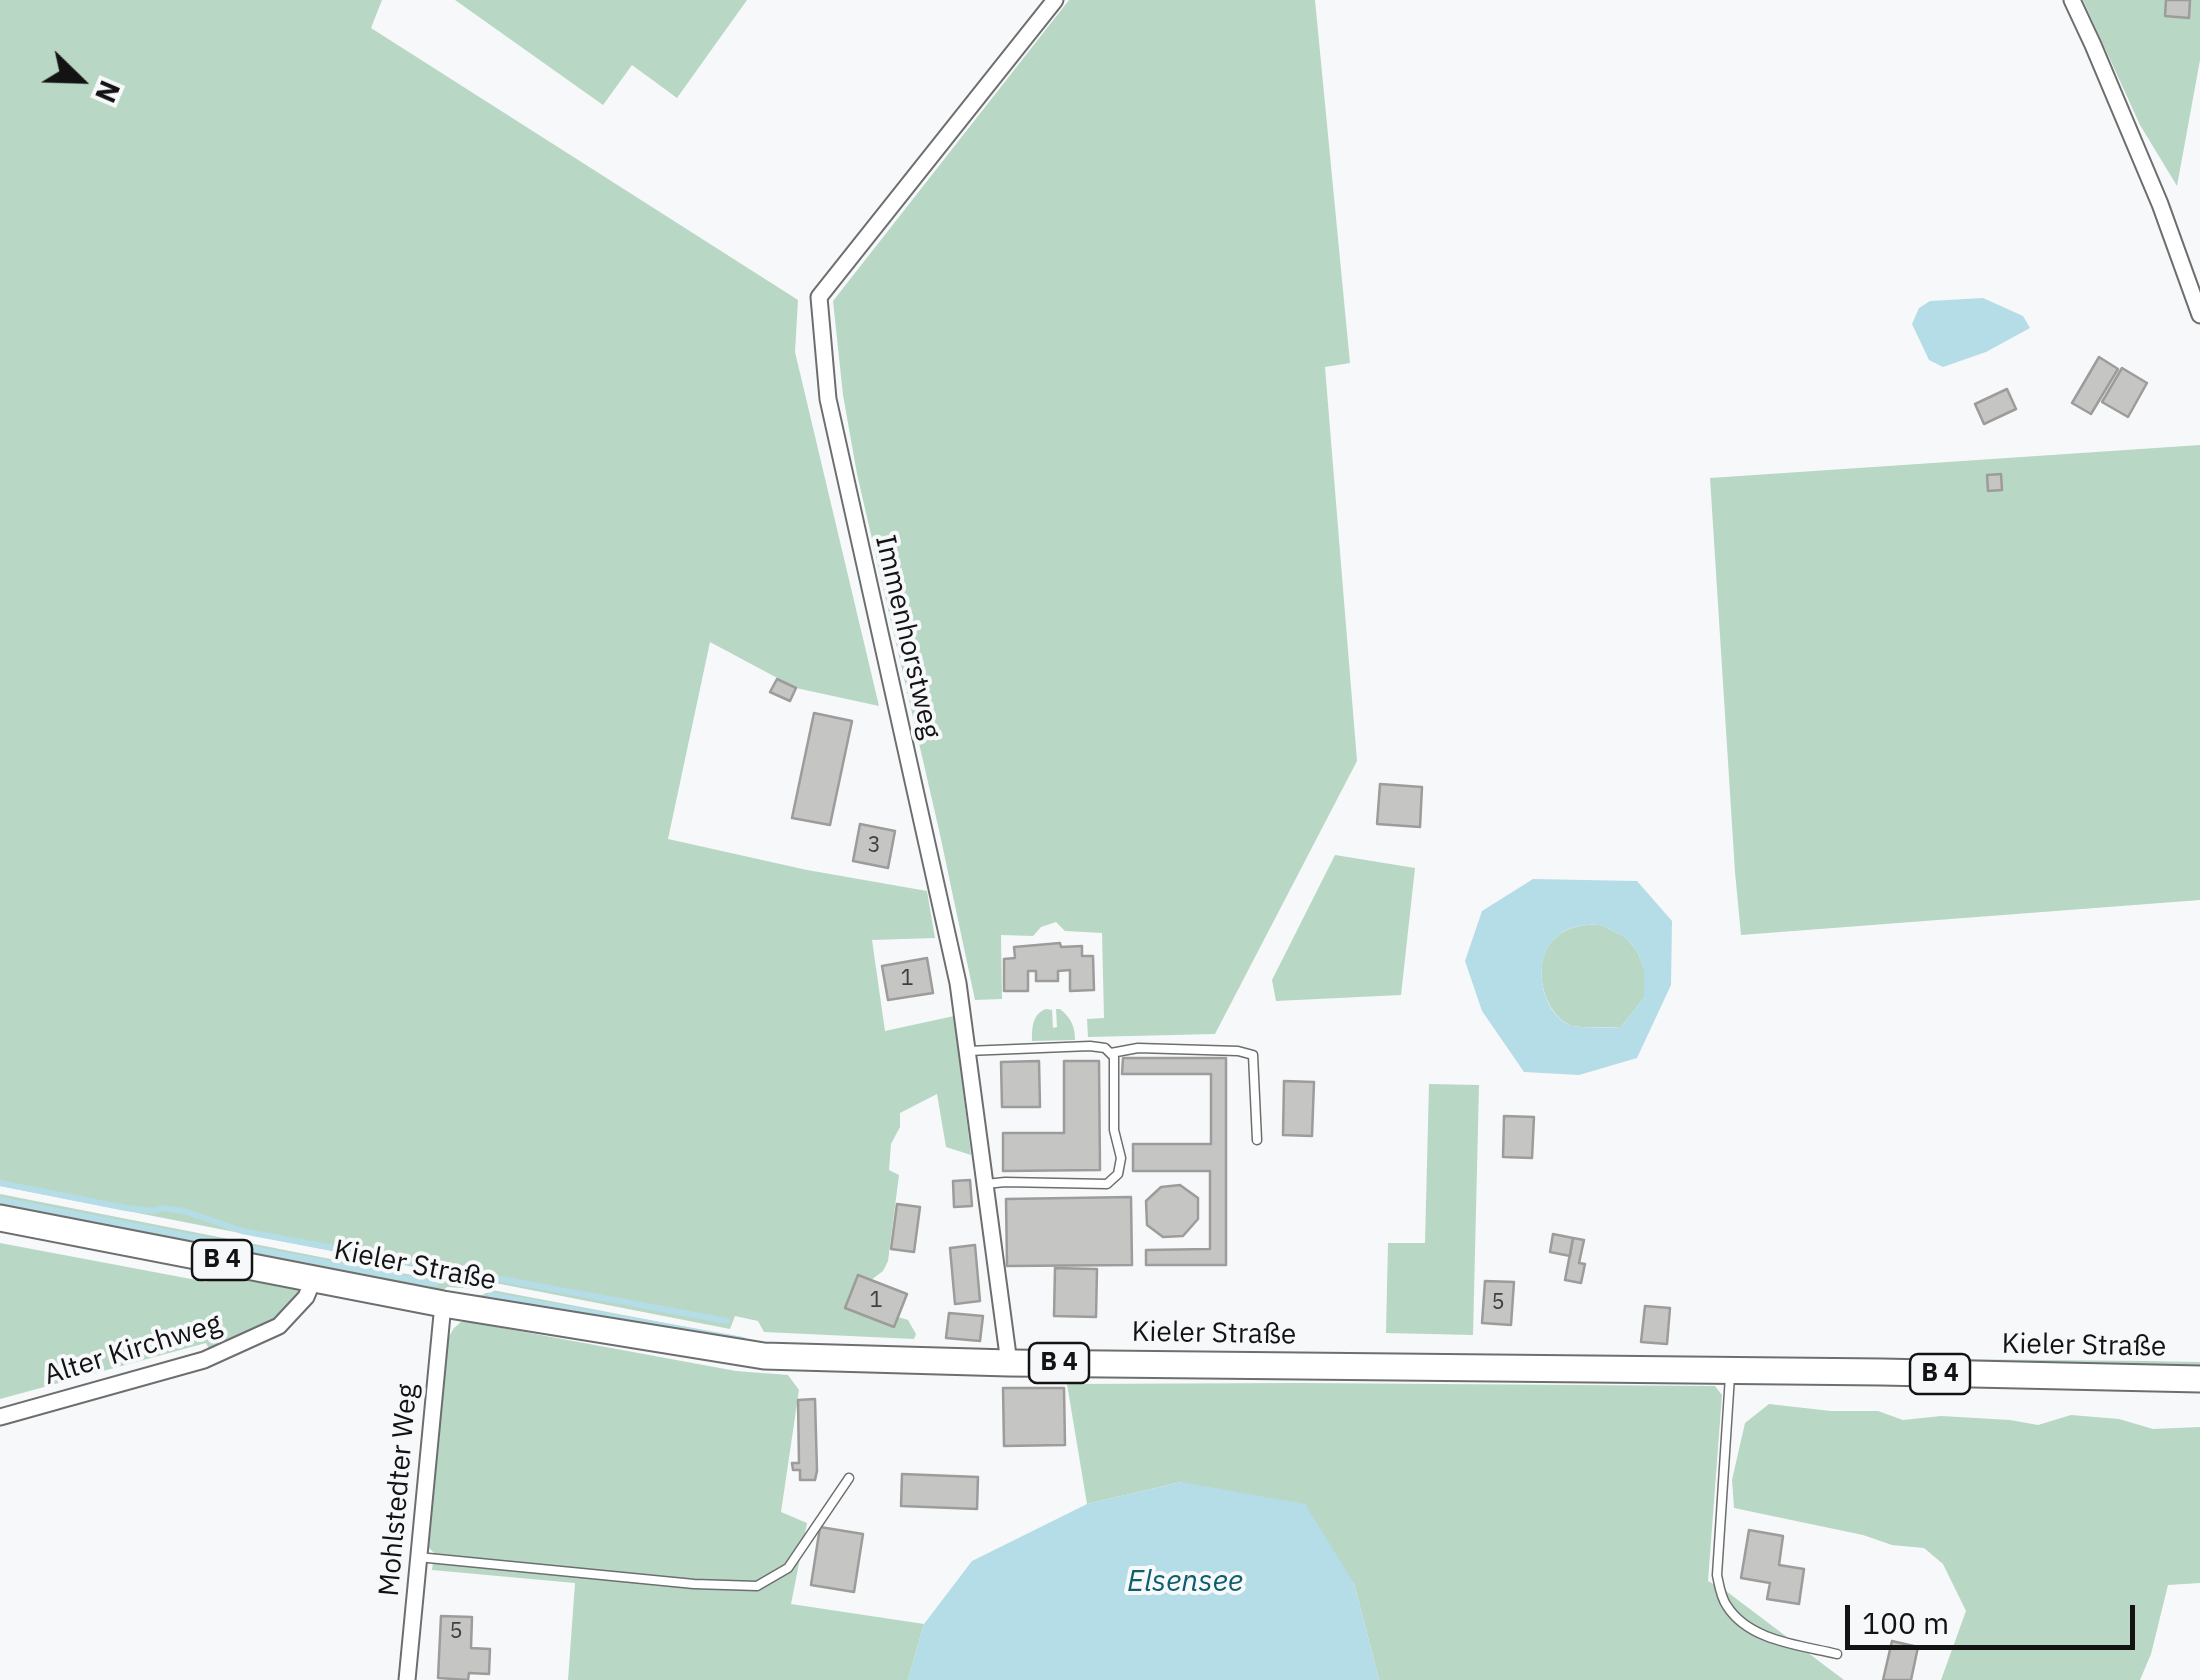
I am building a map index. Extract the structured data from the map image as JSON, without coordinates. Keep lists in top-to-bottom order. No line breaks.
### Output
{"streets":{"main road":["B 4","Kieler Straße"],"street":["Immenhorstweg","Alter Kirchweg","Mohlstedter Weg"]},"crossings":[["Immenhorstweg","Kieler Straße"],["Kieler Straße","Alter Kirchweg"],["Kieler Straße","Mohlstedter Weg"]],"water":["Elsensee"],"house_numbers":["3","1","1","5","5"],"scale_bar":"100 m","north":"bottom right"}
